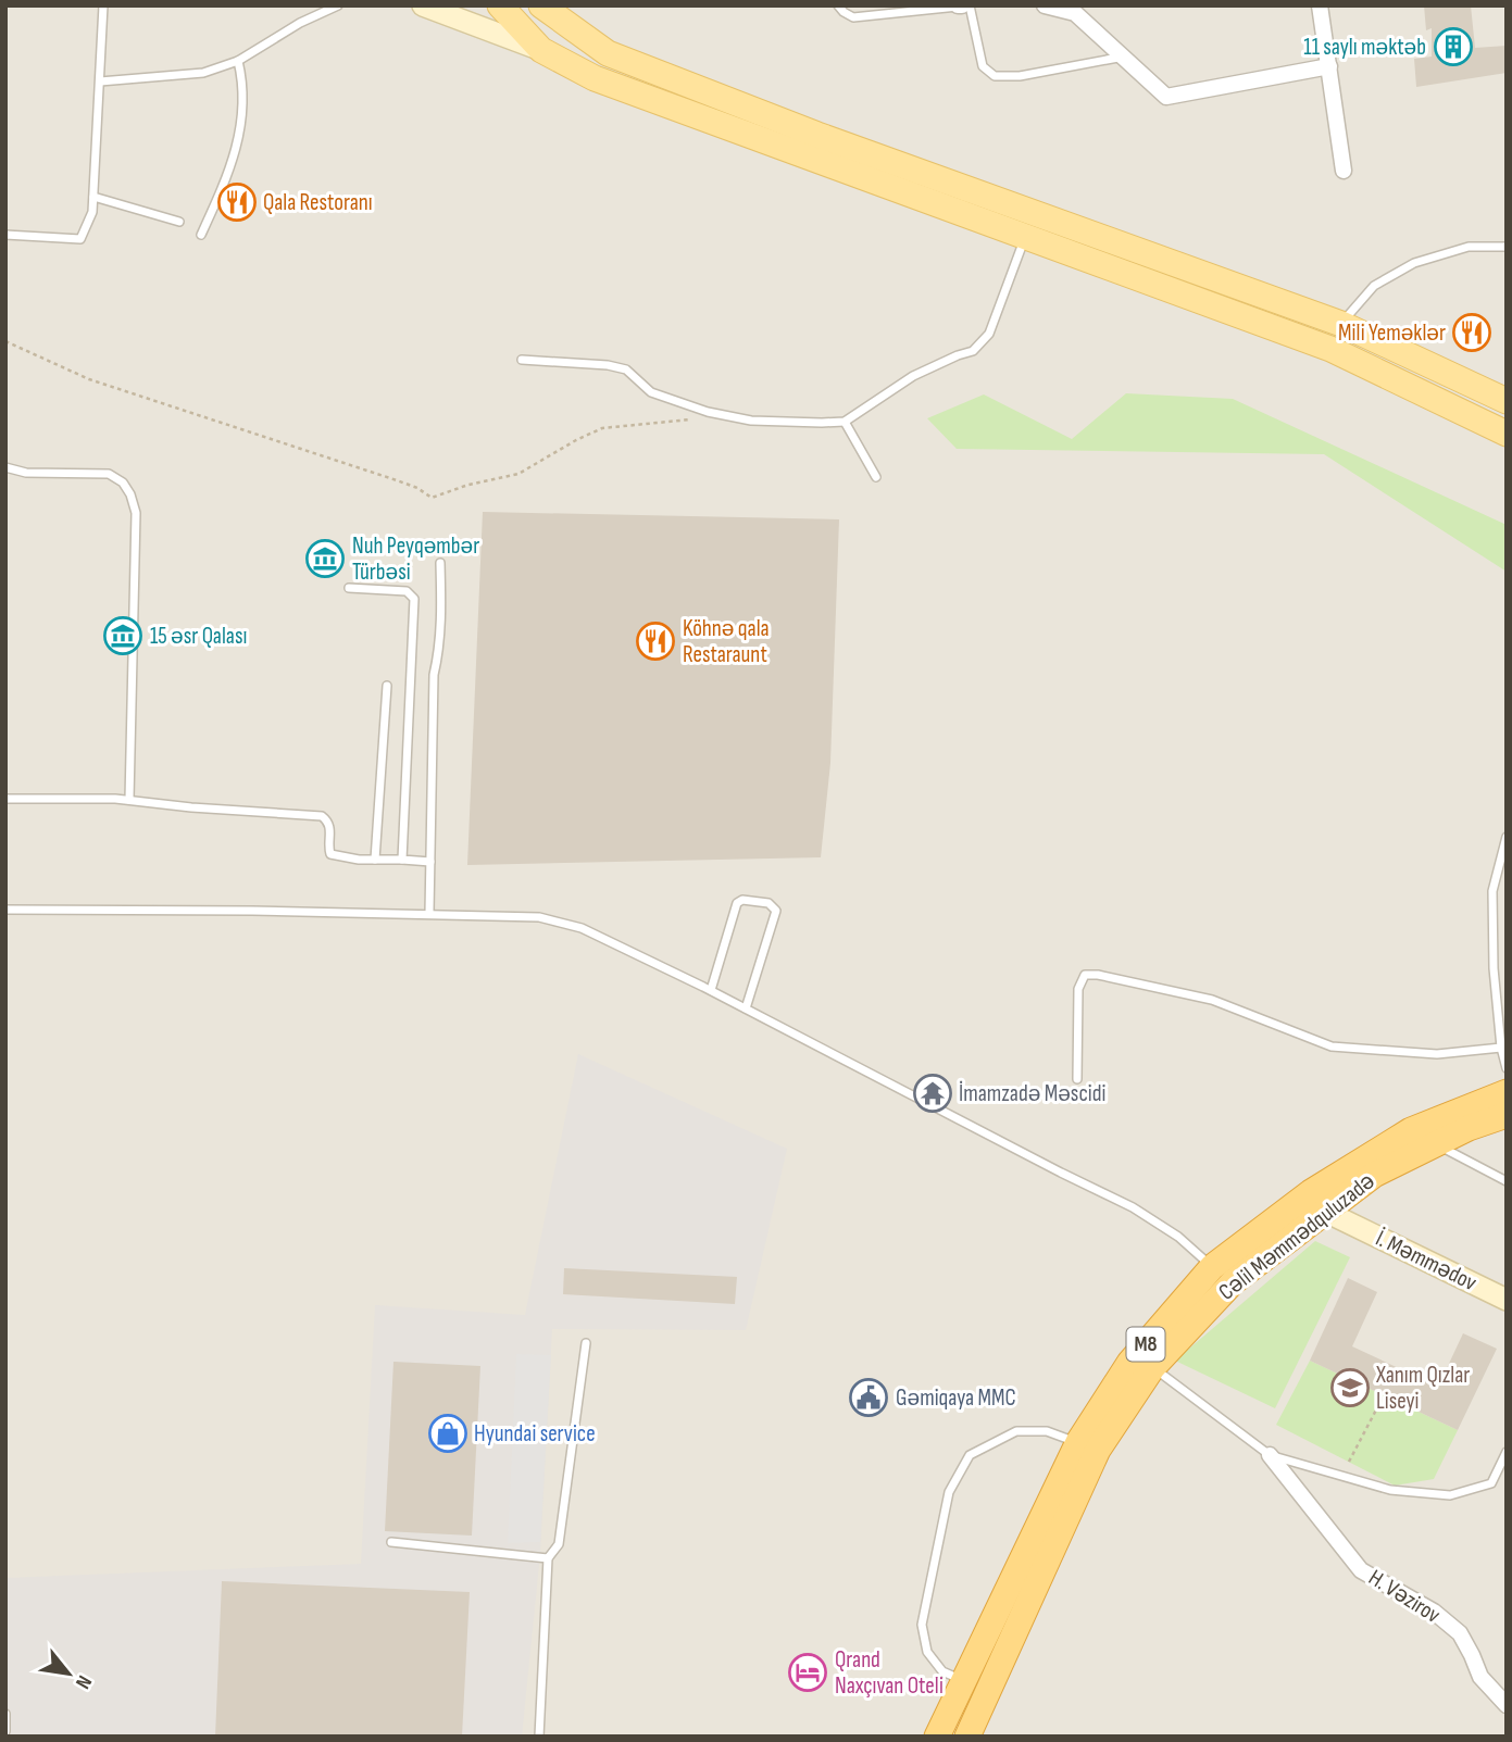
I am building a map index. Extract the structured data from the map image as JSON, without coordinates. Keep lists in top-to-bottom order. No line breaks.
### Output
{"streets":{"highway":["Cəlil Məmmədquluzadə","M8"],"main road":["İ. Məmmədov"],"street":["H. Vəzirov"]},"crossings":[["Cəlil Məmmədquluzadə","İ. Məmmədov"],["Cəlil Məmmədquluzadə","M8"],["İ. Məmmədov","M8"]],"places":{"building":["11 saylı məktəb"],"restaurant":["Qala Restoranı","Mili Yeməklər","Köhnə qala Restaraunt"],"museum":["Nuh Peyqəmbər Türbəsi","15 əsr Qalası"],"temple":["İmamzadə Məscidi"],"school or university":["Xanım Qızlar Liseyi"],"public building":["Gəmiqaya MMC"],"shop":["Hyundai service"],"hotel":["Qrand Naxçıvan Oteli"]},"north":"bottom right"}
